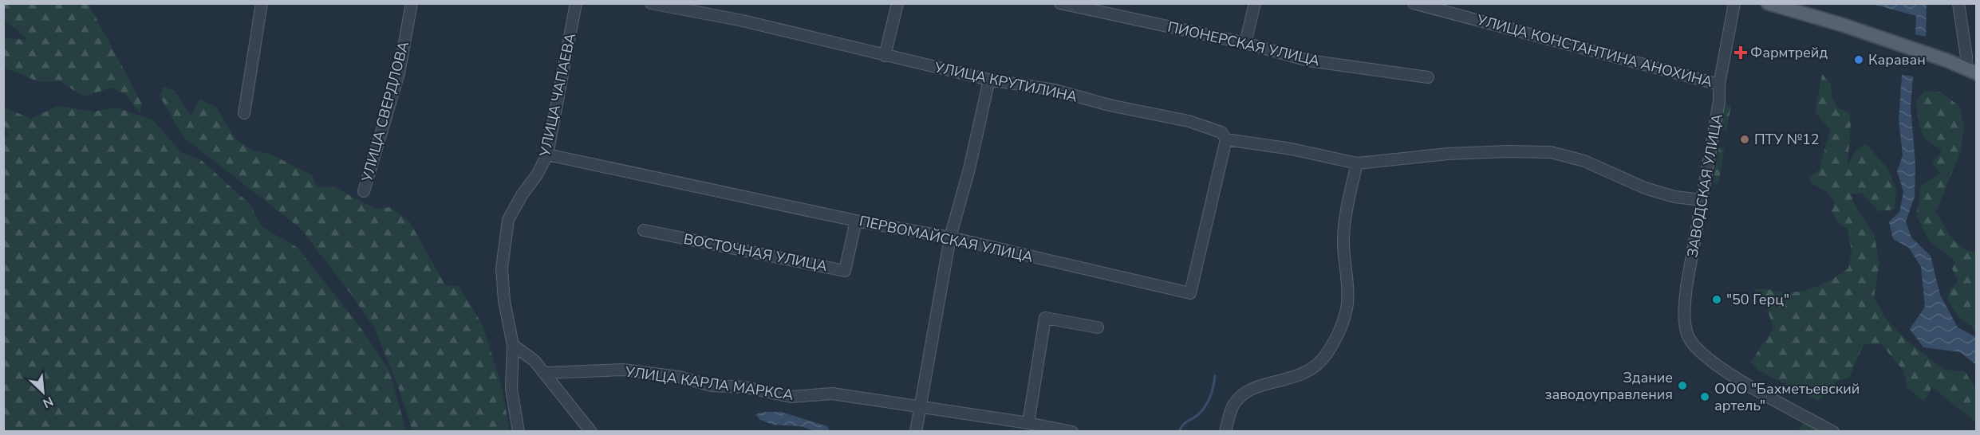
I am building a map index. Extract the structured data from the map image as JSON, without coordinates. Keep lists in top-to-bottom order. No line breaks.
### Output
{"streets":{"street":["ПИОНЕРСКАЯ УЛИЦА","УЛИЦА КОНСТАНТИНА АНОХИНА","УЛИЦА КРУТИЛИНА","УЛИЦА ЧАПАЕВА","УЛИЦА СВЕРДЛОВА","ЗАВОДСКАЯ УЛИЦА","ПЕРВОМАЙСКАЯ УЛИЦА","ВОСТОЧНАЯ УЛИЦА","УЛИЦА КАРЛА МАРКСА"]},"crossings":[["УЛИЦА КОНСТАНТИНА АНОХИНА","ЗАВОДСКАЯ УЛИЦА"],["УЛИЦА КРУТИЛИНА","ЗАВОДСКАЯ УЛИЦА"],["УЛИЦА КРУТИЛИНА","ПЕРВОМАЙСКАЯ УЛИЦА"],["УЛИЦА ЧАПАЕВА","ПЕРВОМАЙСКАЯ УЛИЦА"],["ПЕРВОМАЙСКАЯ УЛИЦА","ВОСТОЧНАЯ УЛИЦА"]],"places":{"health":["Фармтрейд"],"other":["Караван","ПТУ №12","\"50 Герц\"","Здание заводоуправления","ООО \"Бахметьевский артель\""]},"north":"bottom right"}
